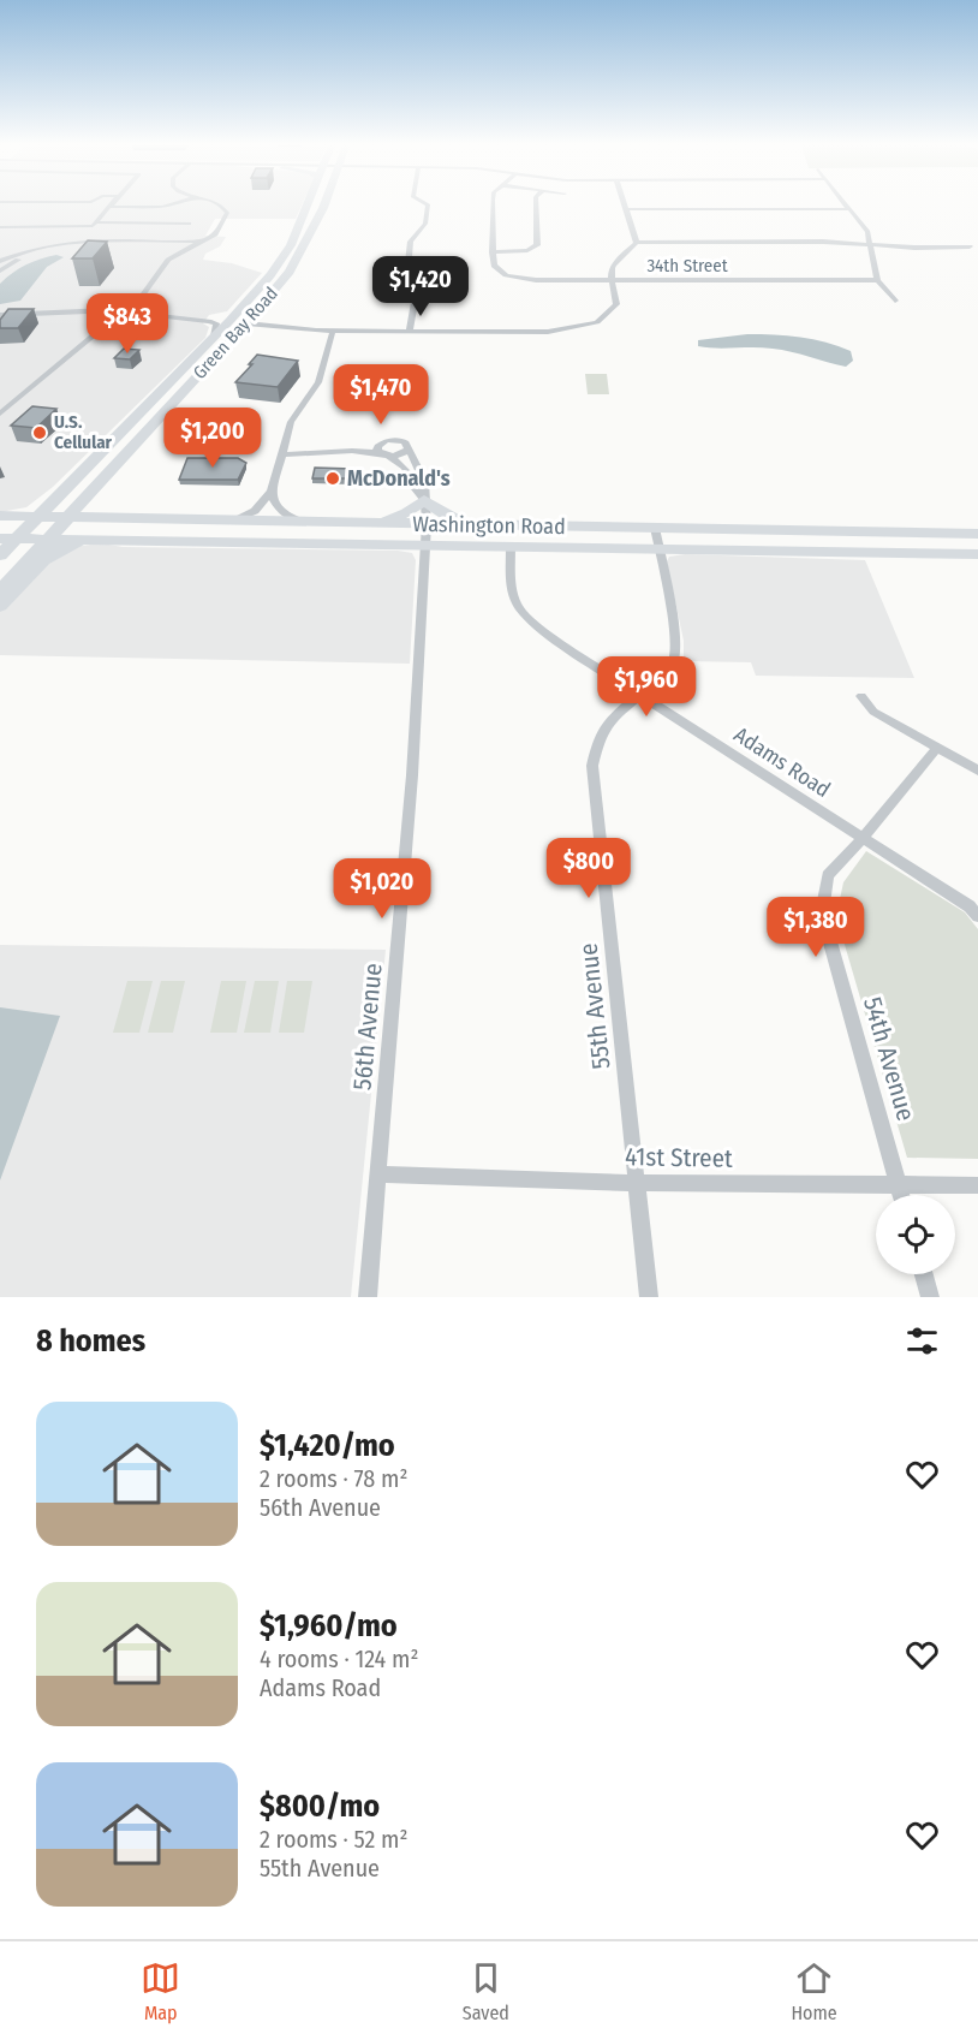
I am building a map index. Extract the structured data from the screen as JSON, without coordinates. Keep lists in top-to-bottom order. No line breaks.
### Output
{"streets":{"main road":["Green Bay Road","Washington Road"],"street":["34th Street","Adams Road","55th Avenue","56th Avenue","54th Avenue","41st Street"]},"crossings":[["Green Bay Road","Washington Road"],["Washington Road","Adams Road"],["Washington Road","55th Avenue"],["Washington Road","56th Avenue"],["Adams Road","55th Avenue"],["Adams Road","54th Avenue"],["55th Avenue","41st Street"],["56th Avenue","41st Street"],["54th Avenue","41st Street"]],"places":["U.S. Cellular","McDonald's"],"page":{"price":["$1,420","$843","$1,470","$1,200","$1,960","$800","$1,020","$1,380"],"heading":"8 homes","list":[{"name":"$1,420/mo","note":"2 rooms · 78 m² · 56th Avenue"},{"name":"$1,960/mo","note":"4 rooms · 124 m² · Adams Road"},{"name":"$800/mo","note":"2 rooms · 52 m² · 55th Avenue"}],"tabs":["Map","Saved","Home"]}}
